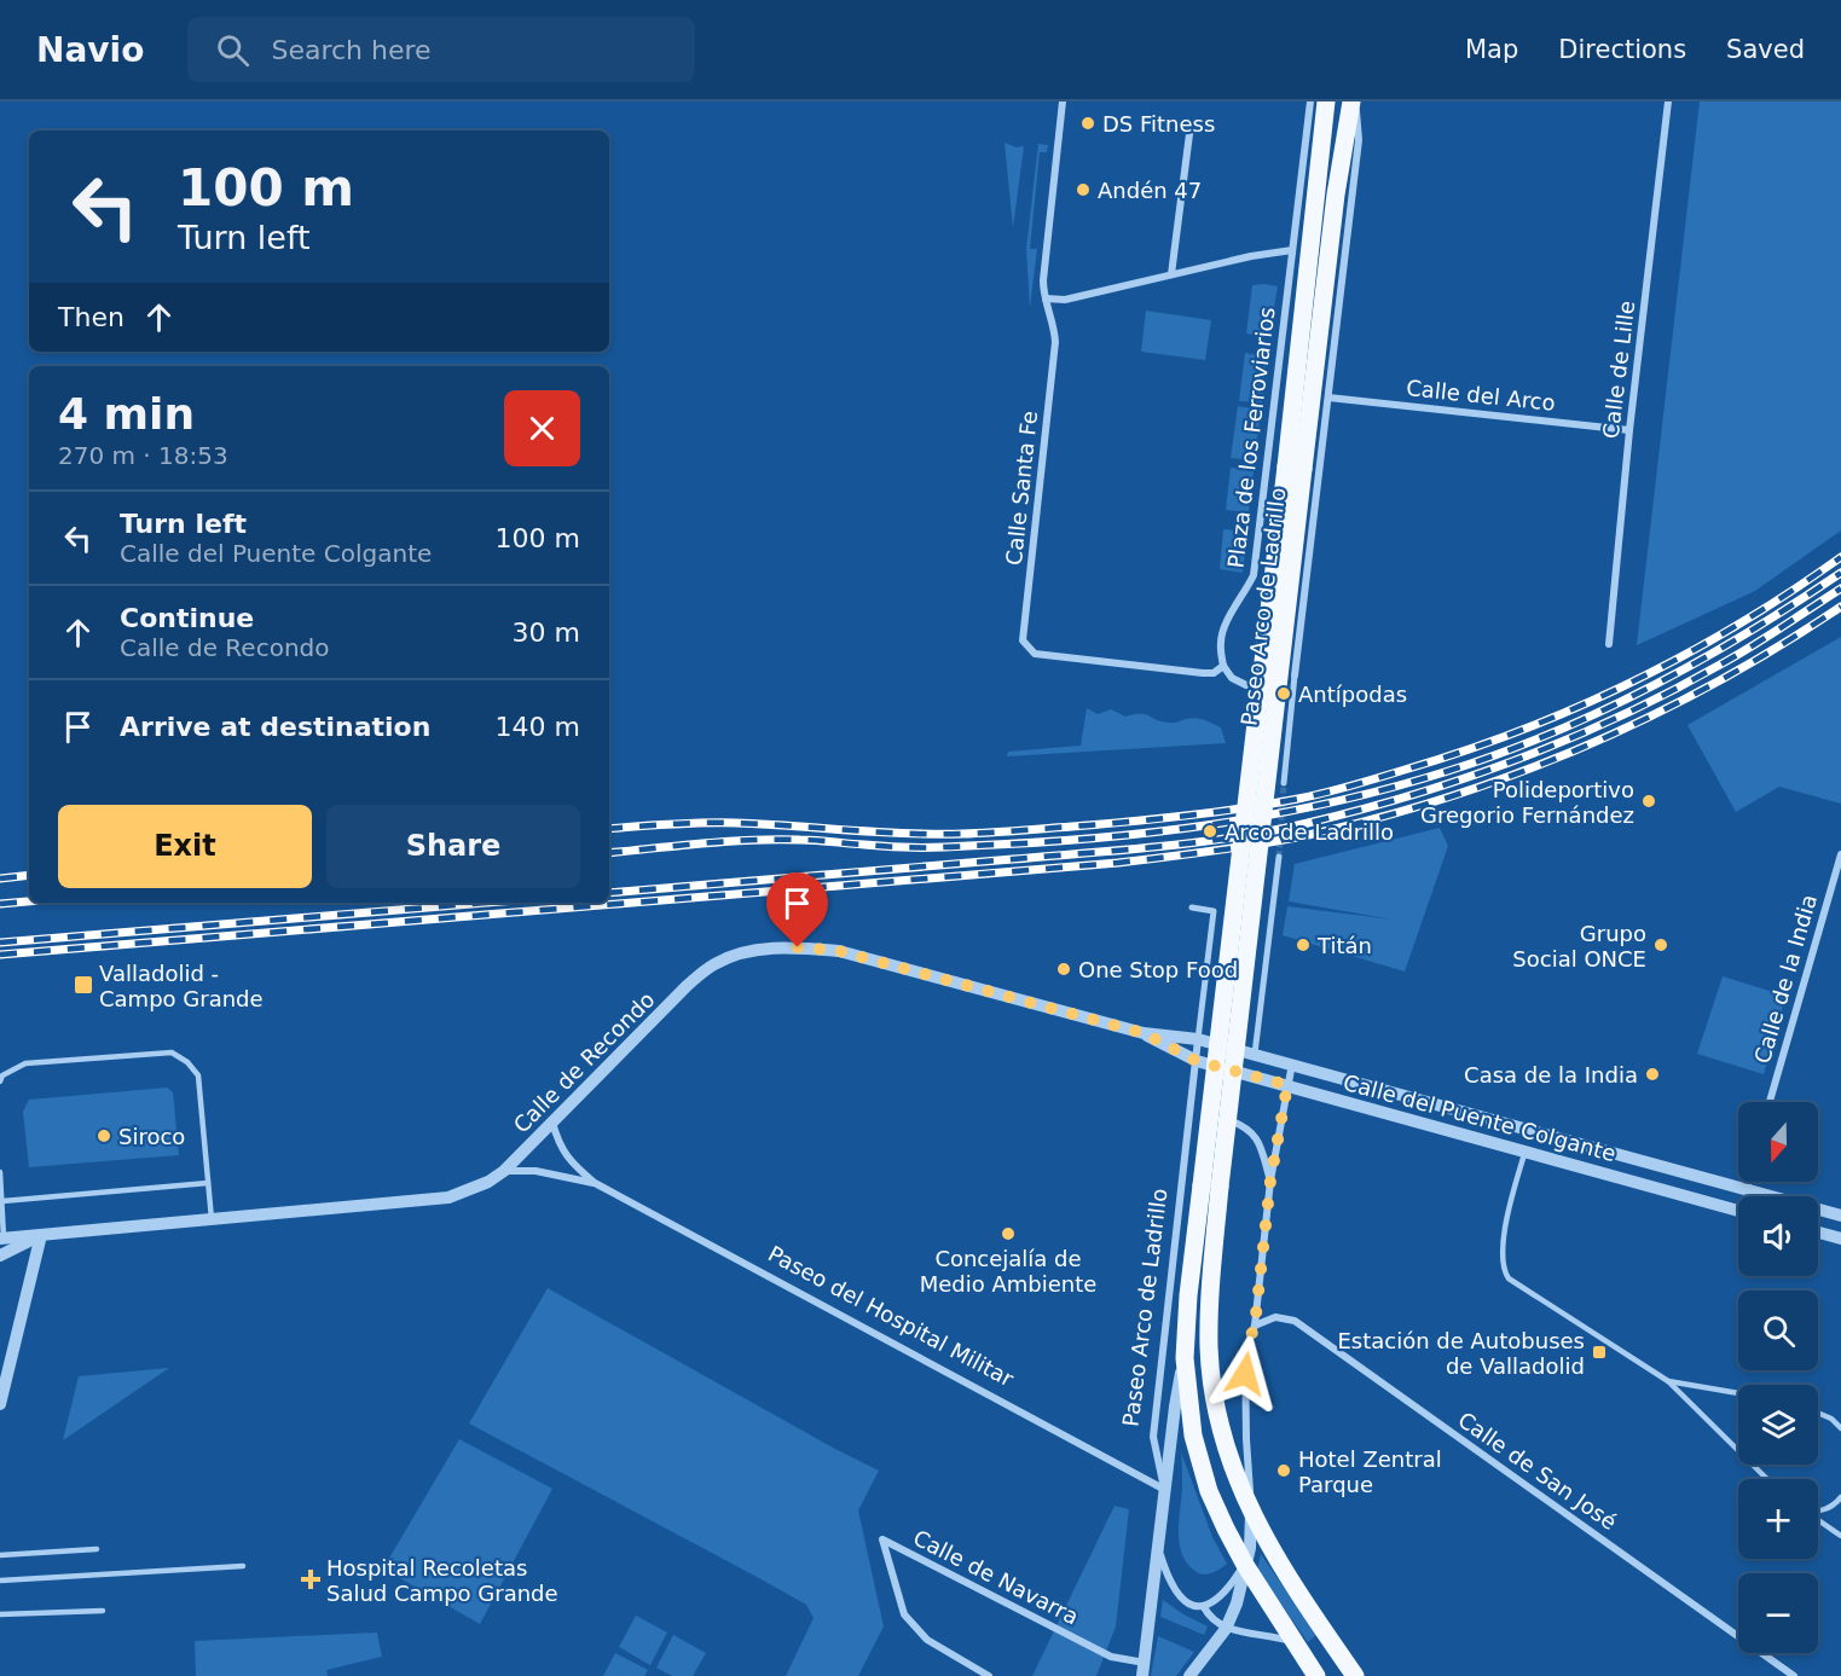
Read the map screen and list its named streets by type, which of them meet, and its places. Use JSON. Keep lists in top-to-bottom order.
{
  "streets": {
    "main road": ["Paseo Arco de Ladrillo"],
    "street": [
      "Calle de Lille",
      "Calle del Arco",
      "Plaza de los Ferroviarios",
      "Calle Santa Fe",
      "Calle de la India",
      "Calle de Recondo",
      "Calle del Puente Colgante",
      "Paseo del Hospital Militar",
      "Calle de San José",
      "Calle de Navarra"
    ]
  },
  "crossings": [
    ["Calle de Lille", "Calle del Arco"],
    ["Calle del Arco", "Paseo Arco de Ladrillo"],
    ["Plaza de los Ferroviarios", "Calle Santa Fe"],
    ["Paseo Arco de Ladrillo", "Calle de Recondo"],
    ["Paseo Arco de Ladrillo", "Calle del Puente Colgante"],
    ["Paseo Arco de Ladrillo", "Paseo del Hospital Militar"],
    ["Paseo Arco de Ladrillo", "Calle de San José"],
    ["Paseo Arco de Ladrillo", "Calle de Navarra"],
    ["Calle de Recondo", "Calle del Puente Colgante"],
    ["Calle de Recondo", "Paseo del Hospital Militar"]
  ],
  "places": {
    "other": [
      "DS Fitness",
      "Andén 47",
      "Antípodas",
      "Polideportivo Gregorio Fernández",
      "Arco de Ladrillo",
      "Titán",
      "Grupo Social ONCE",
      "One Stop Food",
      "Casa de la India",
      "Siroco",
      "Concejalía de Medio Ambiente",
      "Hotel Zentral Parque"
    ],
    "transit": ["Valladolid - Campo Grande", "Estación de Autobuses de Valladolid"],
    "health": ["Hospital Recoletas Salud Campo Grande"]
  },
  "north": "bottom",
  "page": {
    "header": "Navio",
    "search": "Search here",
    "nav": ["Map", "Directions", "Saved"],
    "turn": ["100 m", "Turn left"],
    "then": "Then",
    "heading": ["4 min", "270 m · 18:53"],
    "list": [
      {
        "name": "Turn left",
        "note": "Calle del Puente Colgante",
        "value": "100 m"
      },
      {
        "name": "Continue",
        "note": "Calle de Recondo",
        "value": "30 m"
      },
      {
        "name": "Arrive at destination",
        "value": "140 m"
      }
    ],
    "buttons": ["Exit", "Share"],
    "map_buttons": ["+", "−"]
  }
}
